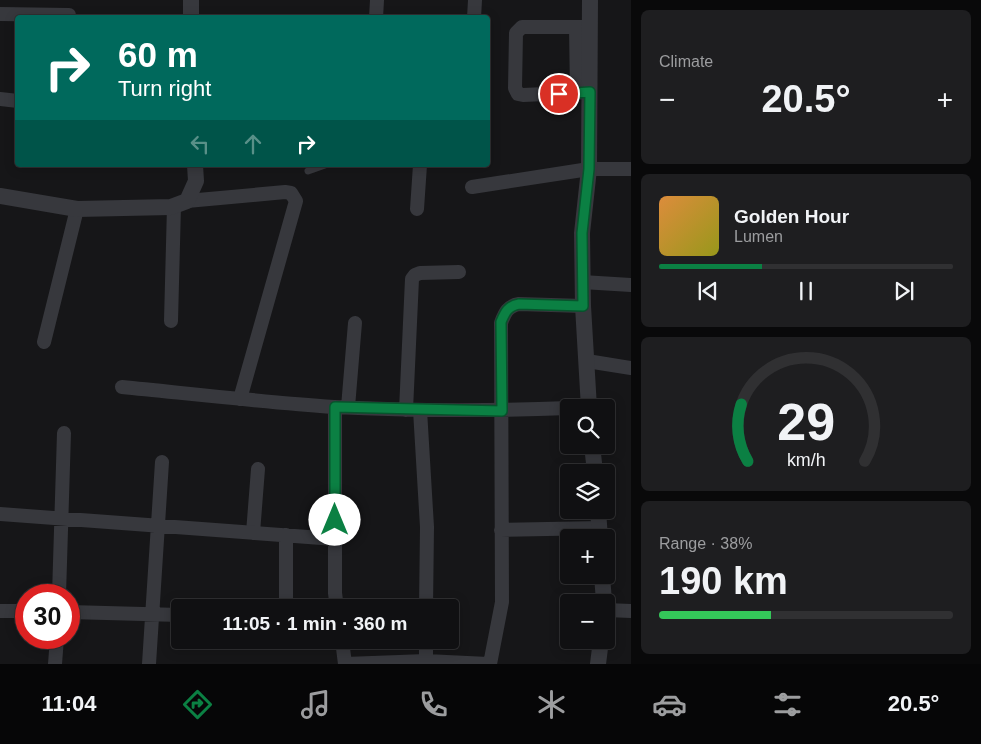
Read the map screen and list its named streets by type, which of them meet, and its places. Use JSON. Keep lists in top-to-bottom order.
{
  "page": {
    "tile": [
      "Climate",
      ["Range · 38%", "190 km"]
    ],
    "turn": ["60 m", "Turn right"],
    "heat": ["−", "20.5°", "+"],
    "song": ["Golden Hour", "Lumen"],
    "map_buttons": ["+", "−"],
    "limit": "30",
    "trip": "11:05 · 1 min · 360 m",
    "tabs": ["11:04", "20.5°"],
    "gauge": ["29", "km/h"]
  }
}
